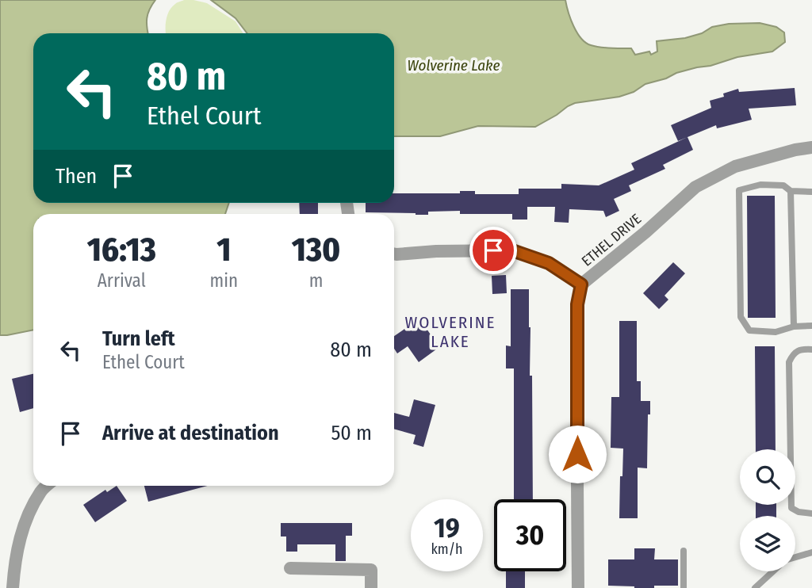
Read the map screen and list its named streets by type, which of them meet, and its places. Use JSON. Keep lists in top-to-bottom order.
{
  "streets": {
    "street": ["ETHEL DRIVE"]
  },
  "districts": ["WOLVERINE LAKE"],
  "water": ["Wolverine Lake"],
  "page": {
    "turn": ["80 m", "Ethel Court"],
    "then": "Then",
    "eta": [
      "16:13",
      "Arrival",
      "1",
      "min",
      "130",
      "m"
    ],
    "list": [
      {
        "name": "Turn left",
        "note": "Ethel Court",
        "value": "80 m"
      },
      {
        "name": "Arrive at destination",
        "value": "50 m"
      }
    ],
    "speed": "19 km/h",
    "limit": "30"
  }
}
